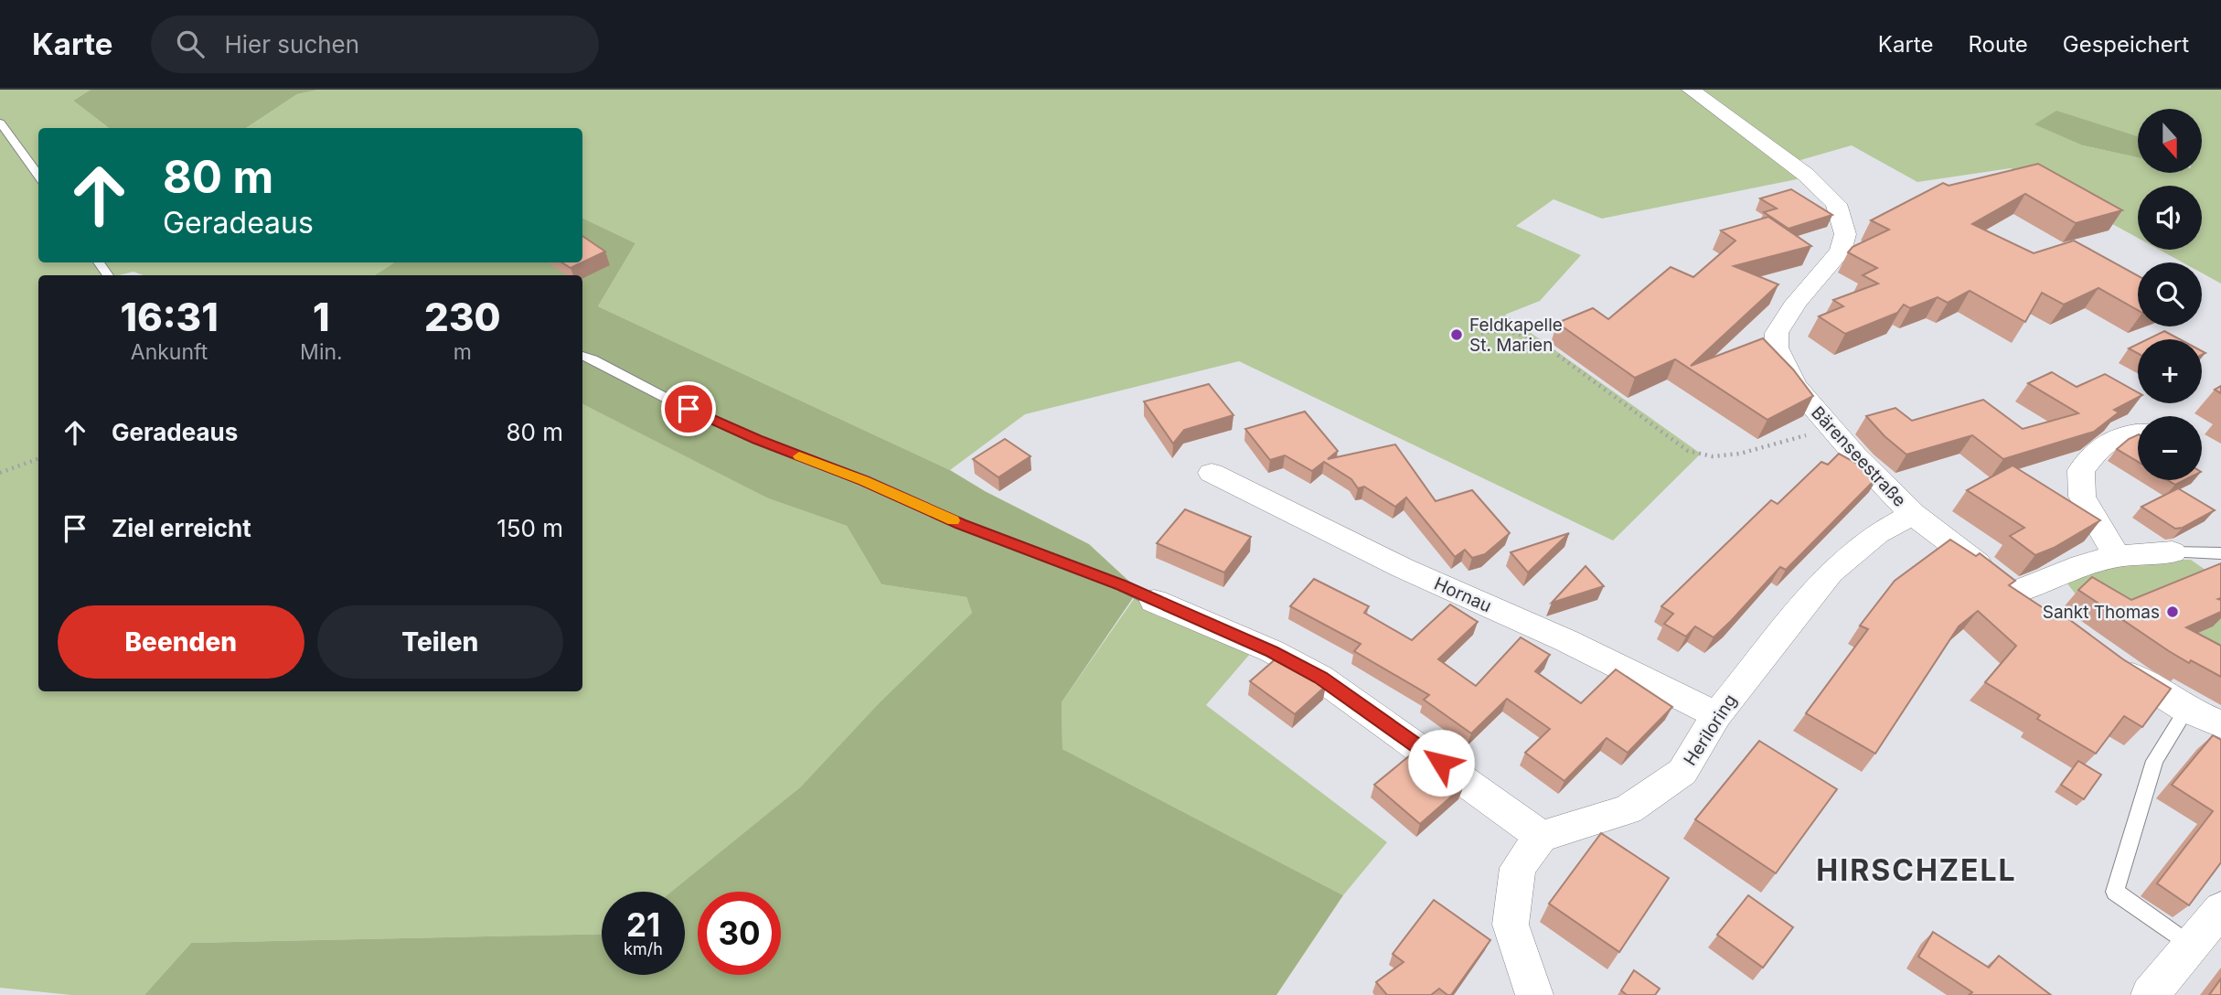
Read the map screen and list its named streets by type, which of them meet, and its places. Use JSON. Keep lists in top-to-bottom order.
{
  "streets": {
    "street": ["Bärenseestraße", "Hornau", "Heriloring"]
  },
  "crossings": [
    ["Bärenseestraße", "Heriloring"],
    ["Hornau", "Heriloring"]
  ],
  "districts": ["HIRSCHZELL"],
  "places": ["Feldkapelle St. Marien", "Sankt Thomas"],
  "north": "bottom",
  "page": {
    "header": "Karte",
    "search": "Hier suchen",
    "nav": ["Karte", "Route", "Gespeichert"],
    "map_buttons": ["+", "−"],
    "turn": ["80 m", "Geradeaus"],
    "eta": [
      "16:31",
      "Ankunft",
      "1",
      "Min.",
      "230",
      "m"
    ],
    "list": [
      {
        "name": "Geradeaus",
        "value": "80 m"
      },
      {
        "name": "Ziel erreicht",
        "value": "150 m"
      }
    ],
    "buttons": ["Beenden", "Teilen"],
    "speed": "21 km/h",
    "limit": "30"
  }
}
